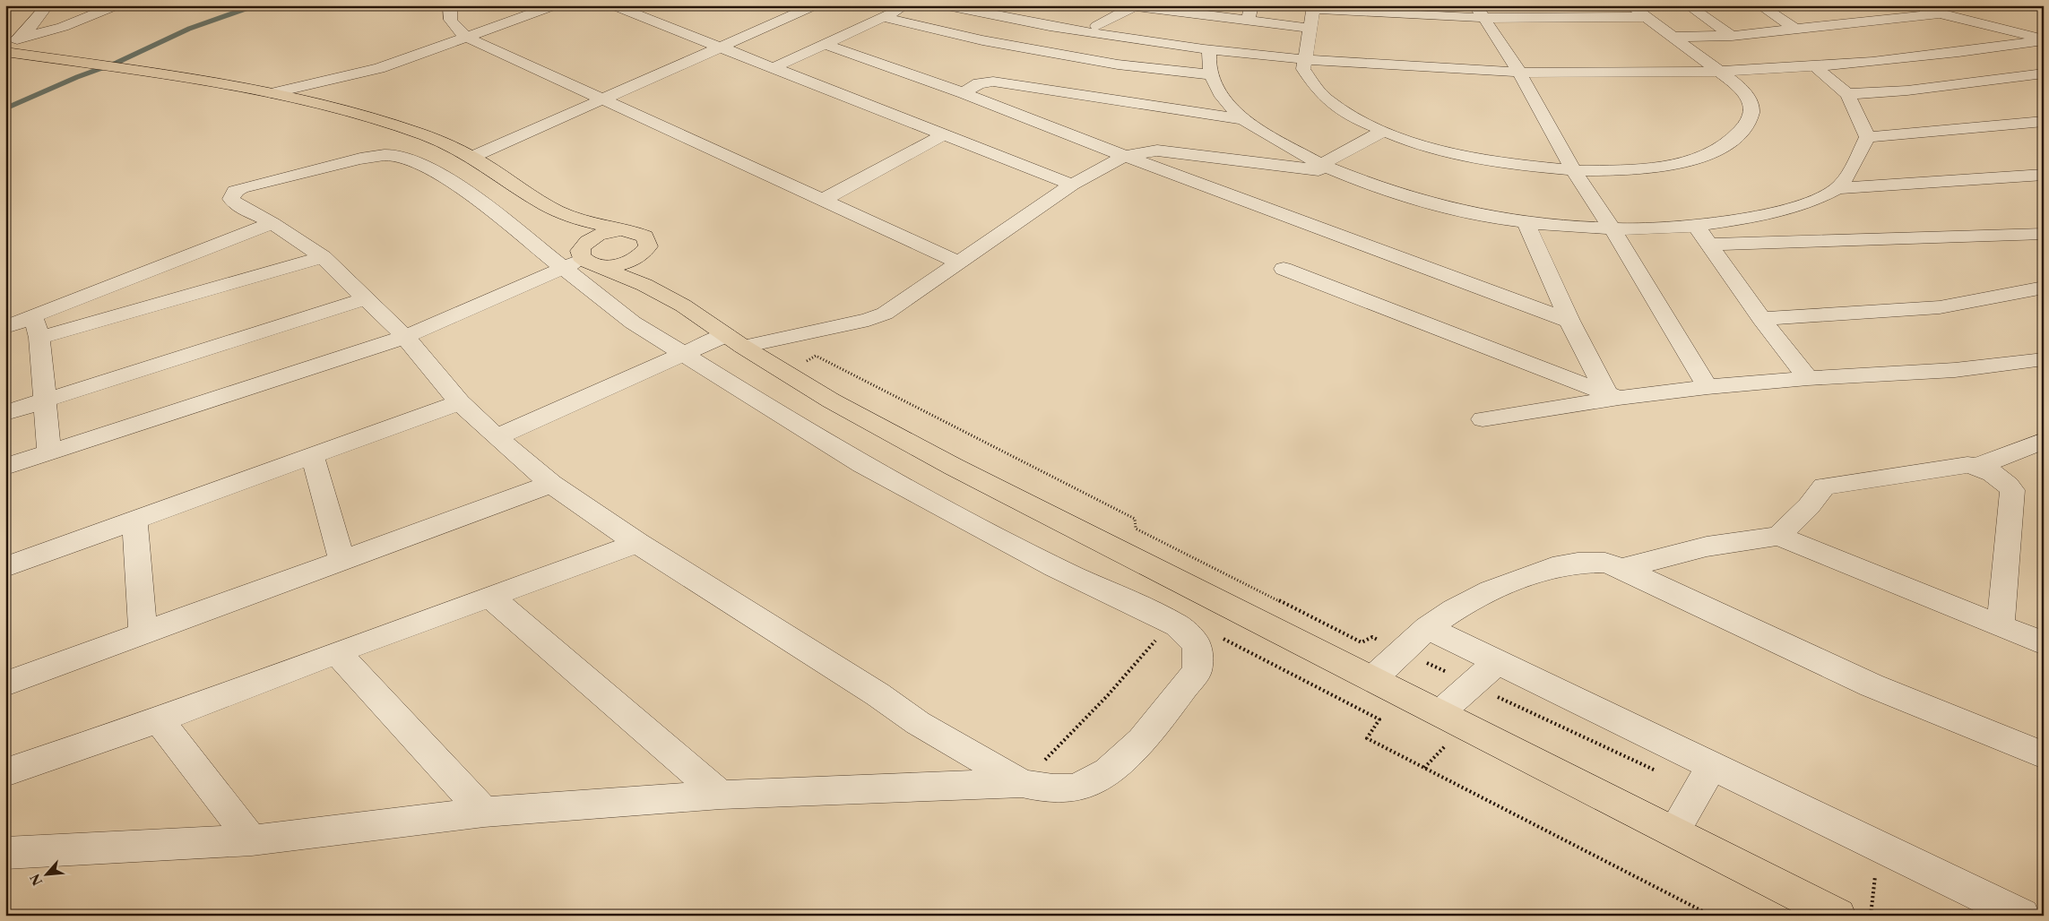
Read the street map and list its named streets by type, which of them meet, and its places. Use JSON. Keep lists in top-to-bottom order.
{
  "north": "bottom left"
}
